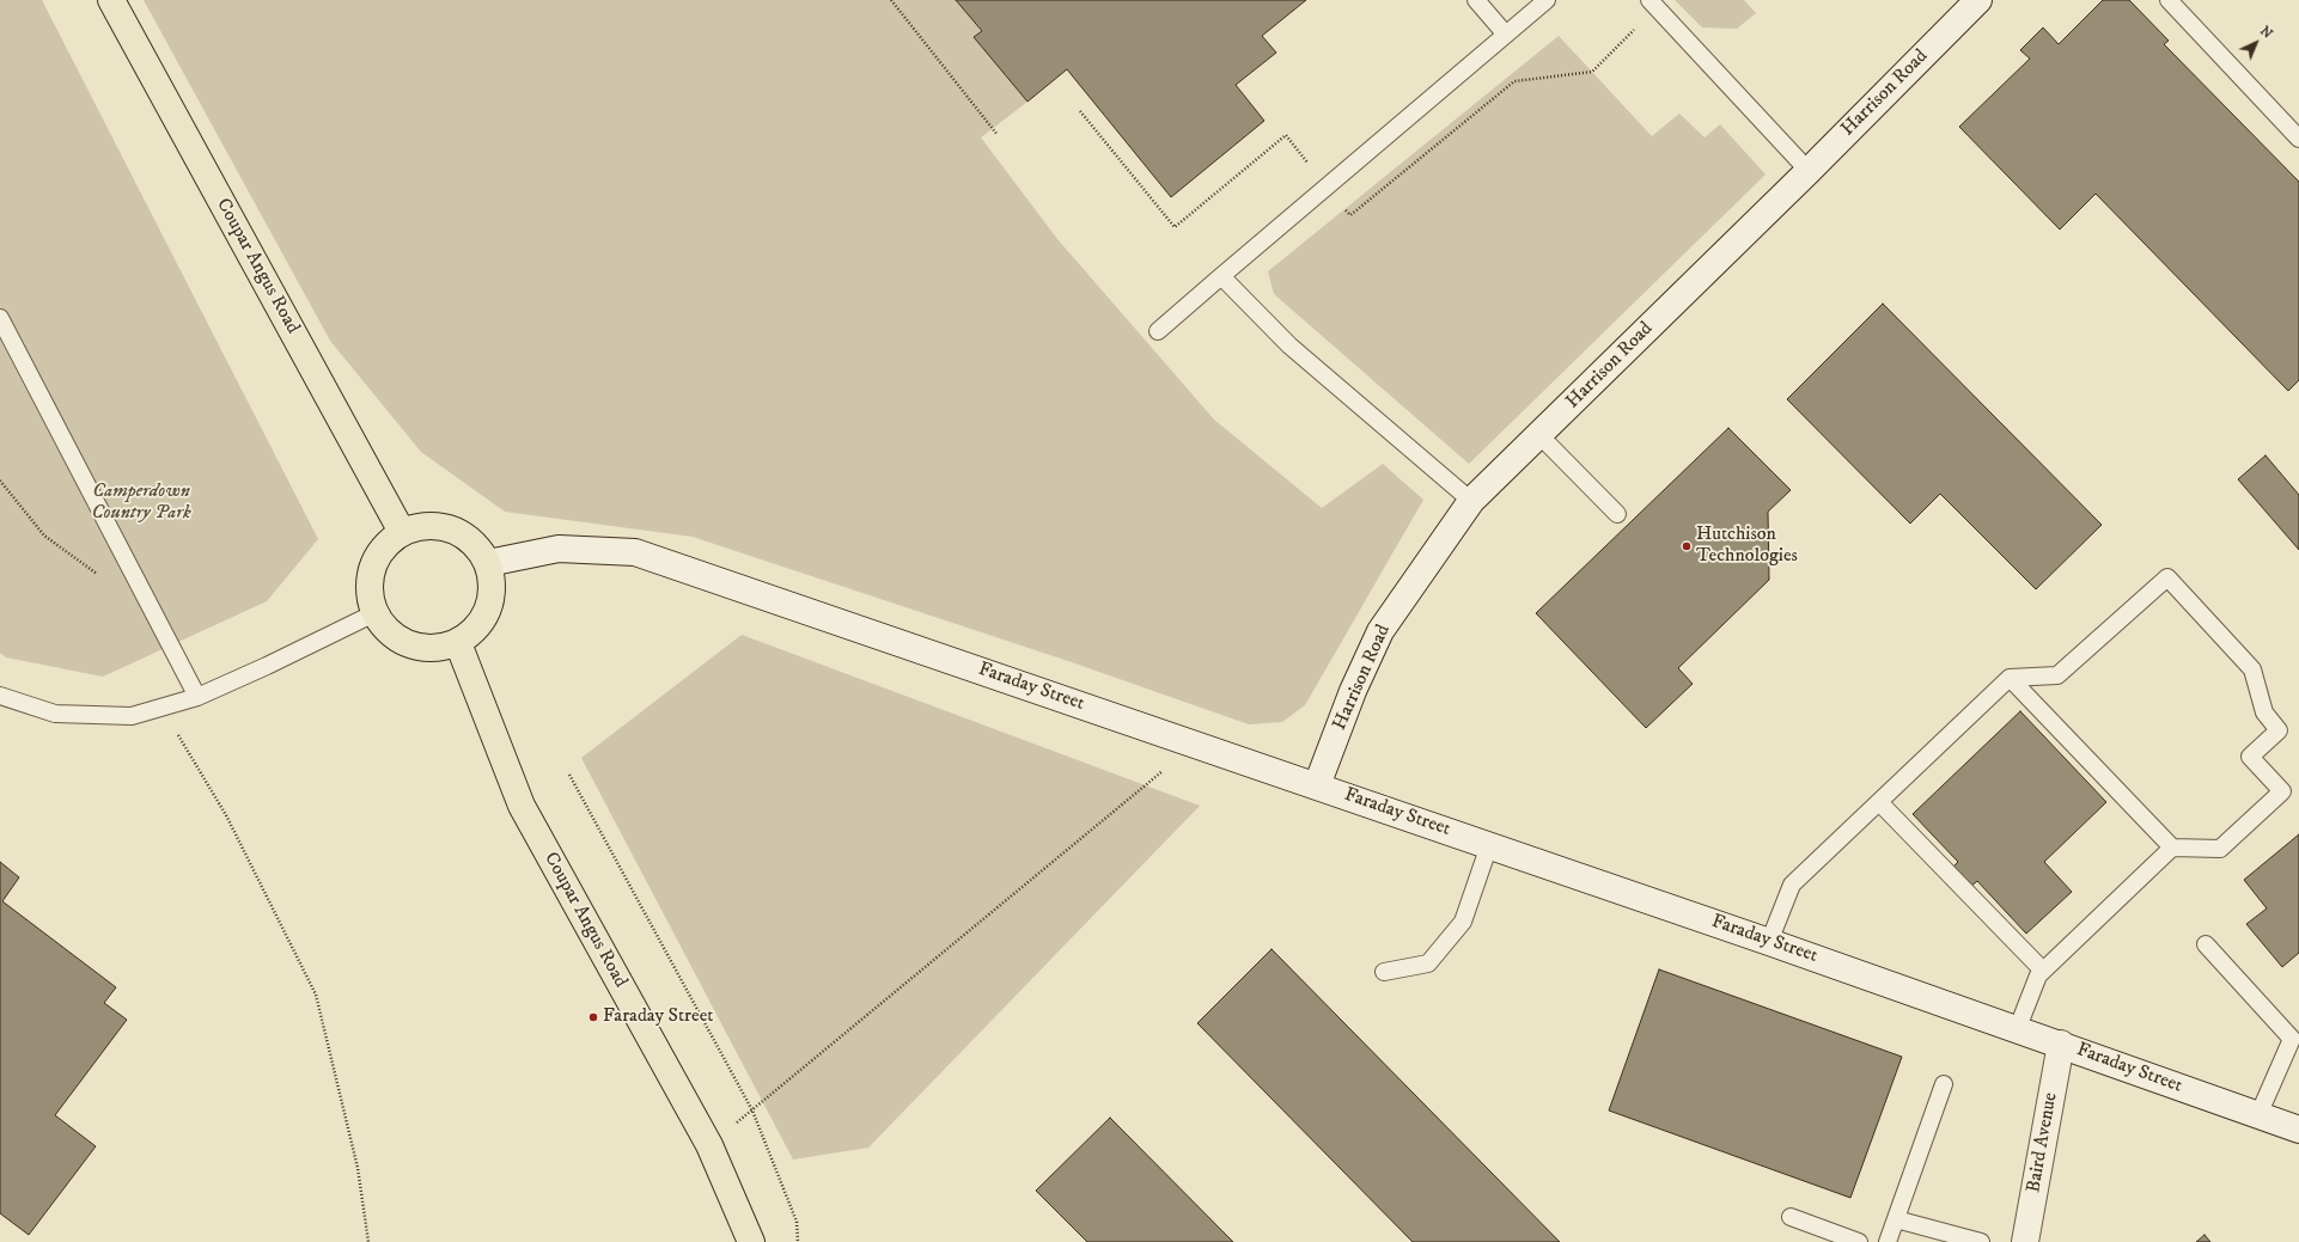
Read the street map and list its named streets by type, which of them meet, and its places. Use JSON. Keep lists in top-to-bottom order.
{
  "streets": {
    "main road": ["Coupar Angus Road"],
    "street": ["Harrison Road", "Faraday Street", "Baird Avenue"]
  },
  "crossings": [
    ["Harrison Road", "Faraday Street"],
    ["Coupar Angus Road", "Faraday Street"],
    ["Faraday Street", "Baird Avenue"]
  ],
  "parks": ["Camperdown Country Park"],
  "places": ["Hutchison Technologies", "Faraday Street"],
  "north": "top right"
}
